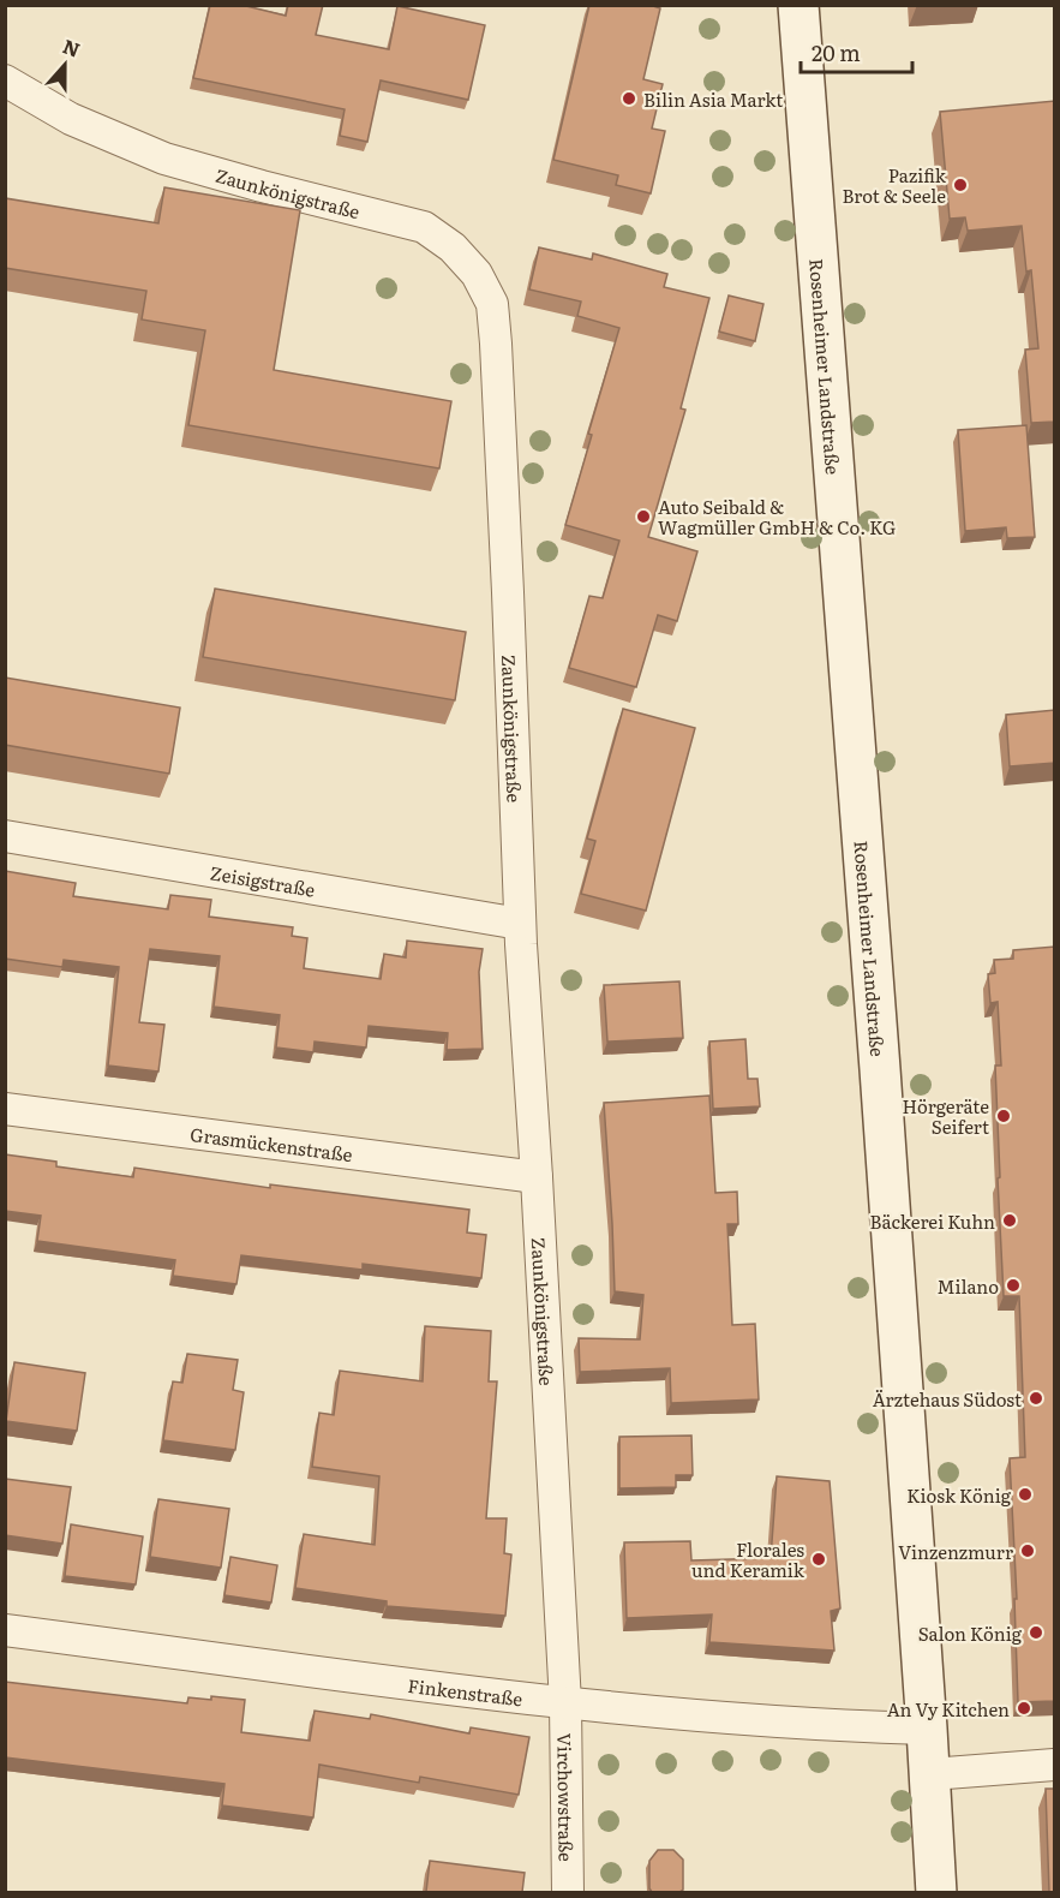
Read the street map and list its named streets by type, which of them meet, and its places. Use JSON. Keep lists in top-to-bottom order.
{
  "streets": {
    "main road": ["Rosenheimer Landstraße"],
    "street": [
      "Zaunkönigstraße",
      "Zeisigstraße",
      "Grasmückenstraße",
      "Finkenstraße",
      "Virchowstraße"
    ]
  },
  "crossings": [
    ["Zaunkönigstraße", "Zeisigstraße"],
    ["Zaunkönigstraße", "Grasmückenstraße"],
    ["Zaunkönigstraße", "Finkenstraße"],
    ["Zaunkönigstraße", "Virchowstraße"],
    ["Rosenheimer Landstraße", "Finkenstraße"],
    ["Finkenstraße", "Virchowstraße"]
  ],
  "places": [
    "Bilin Asia Markt",
    "Pazifik Brot & Seele",
    "Auto Seibald & Wagmüller GmbH & Co. KG",
    "Hörgeräte Seifert",
    "Bäckerei Kuhn",
    "Milano",
    "Ärztehaus Südost",
    "Kiosk König",
    "Vinzenzmurr",
    "Florales und Keramik",
    "Salon König",
    "An Vy Kitchen"
  ],
  "scale_bar": "20 m",
  "north": "top"
}
